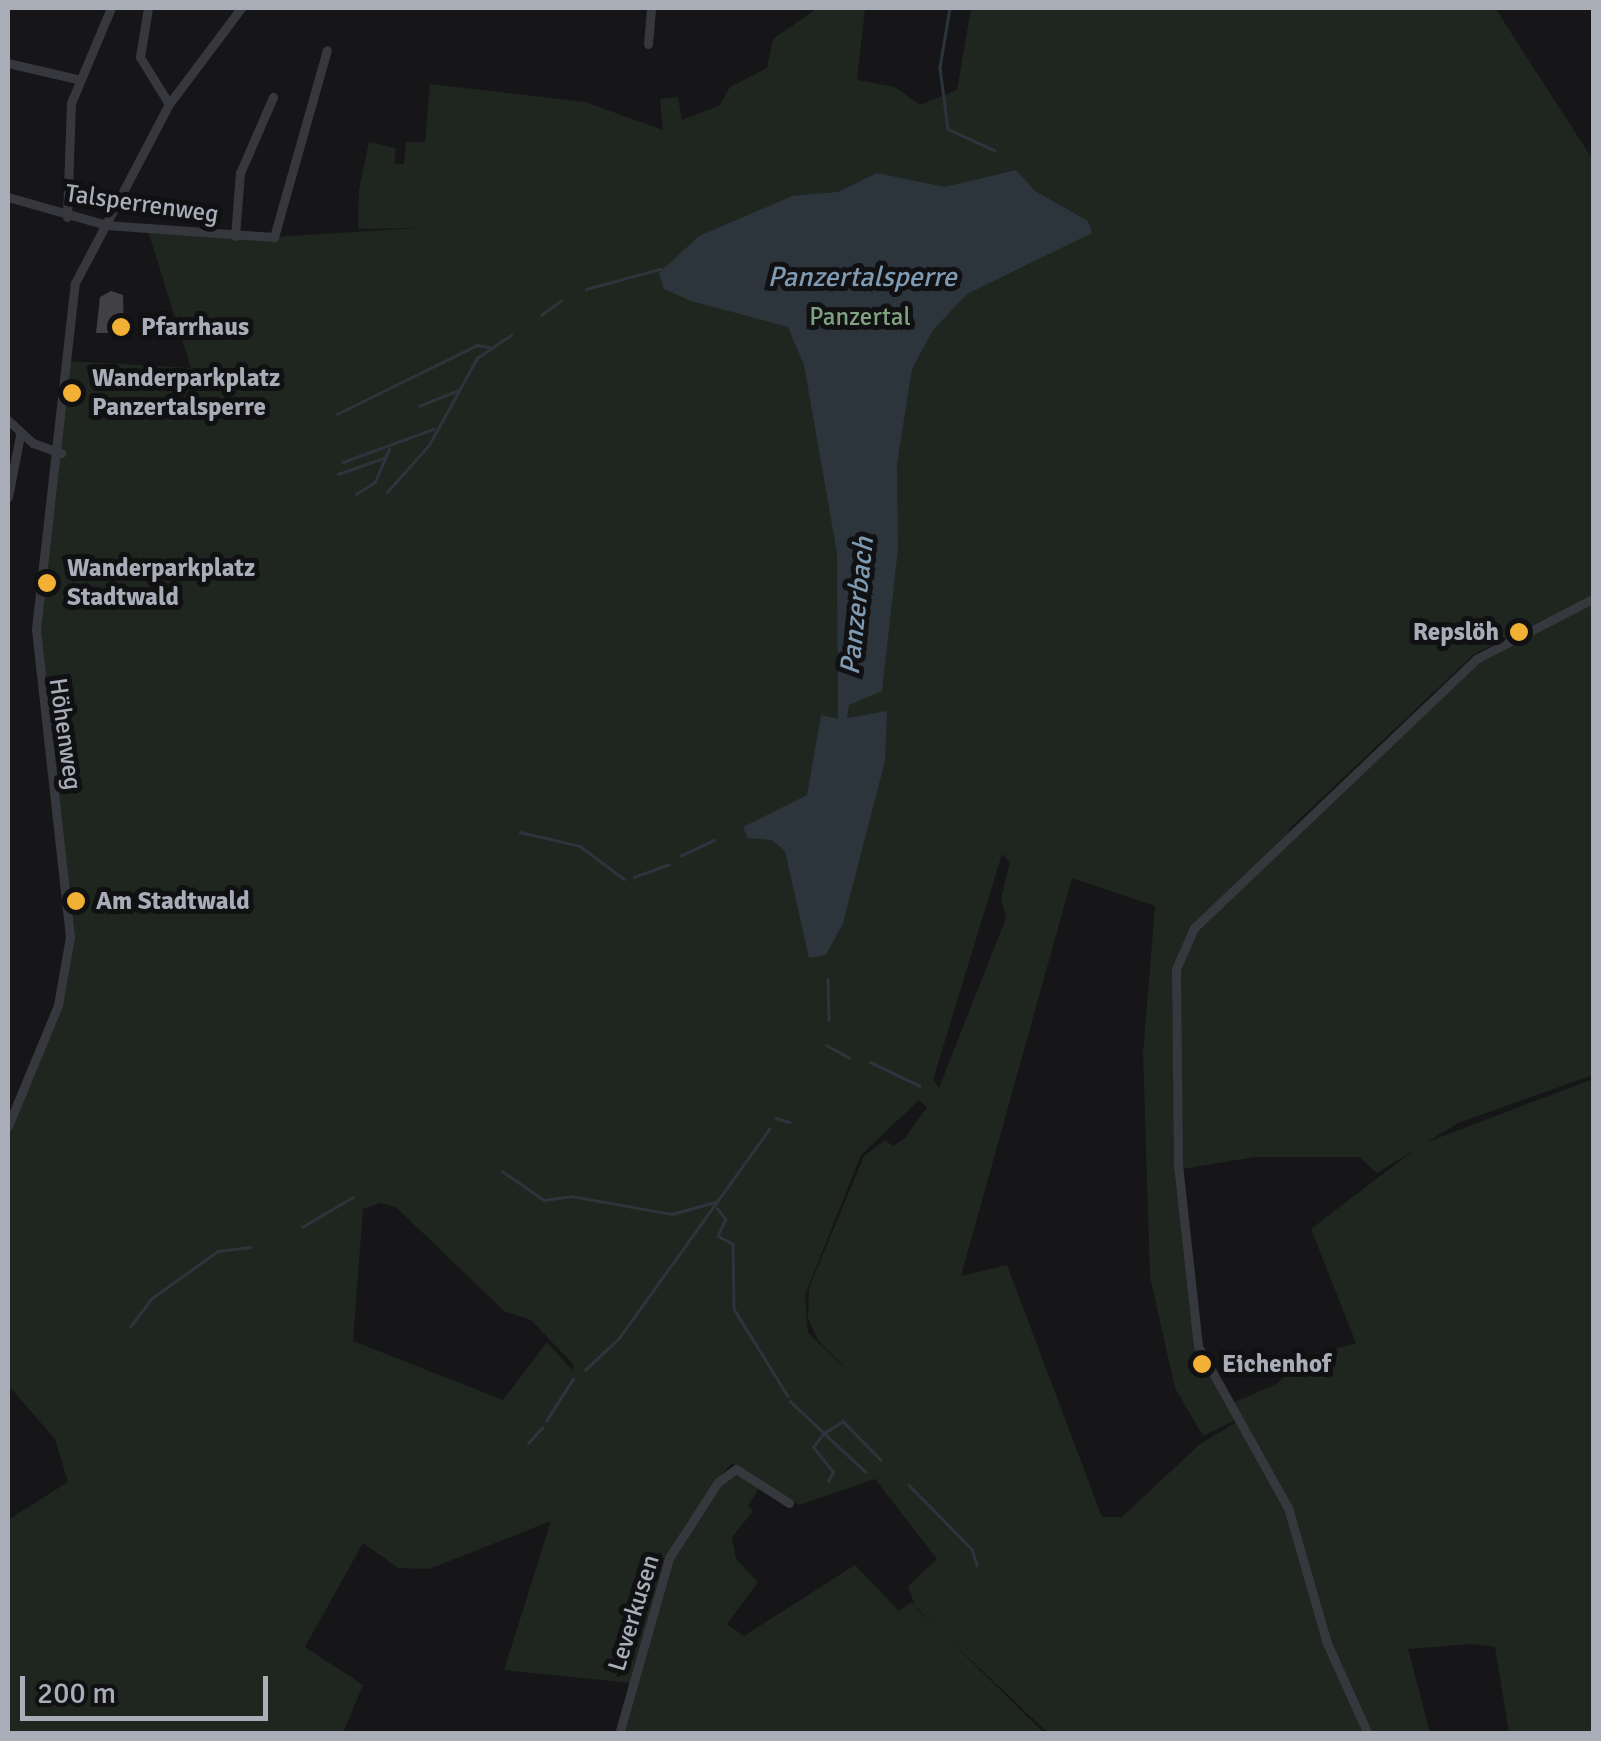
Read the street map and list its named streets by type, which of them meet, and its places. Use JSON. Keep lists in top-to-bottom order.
{
  "streets": {
    "street": ["Talsperrenweg", "Höhenweg", "Leverkusen"]
  },
  "crossings": [
    ["Talsperrenweg", "Höhenweg"]
  ],
  "water": ["Panzertalsperre", "Panzerbach"],
  "parks": ["Panzertal"],
  "places": [
    "Pfarrhaus",
    "Wanderparkplatz Panzertalsperre",
    "Wanderparkplatz Stadtwald",
    "Repslöh",
    "Am Stadtwald",
    "Eichenhof"
  ],
  "scale_bar": "200 m"
}
